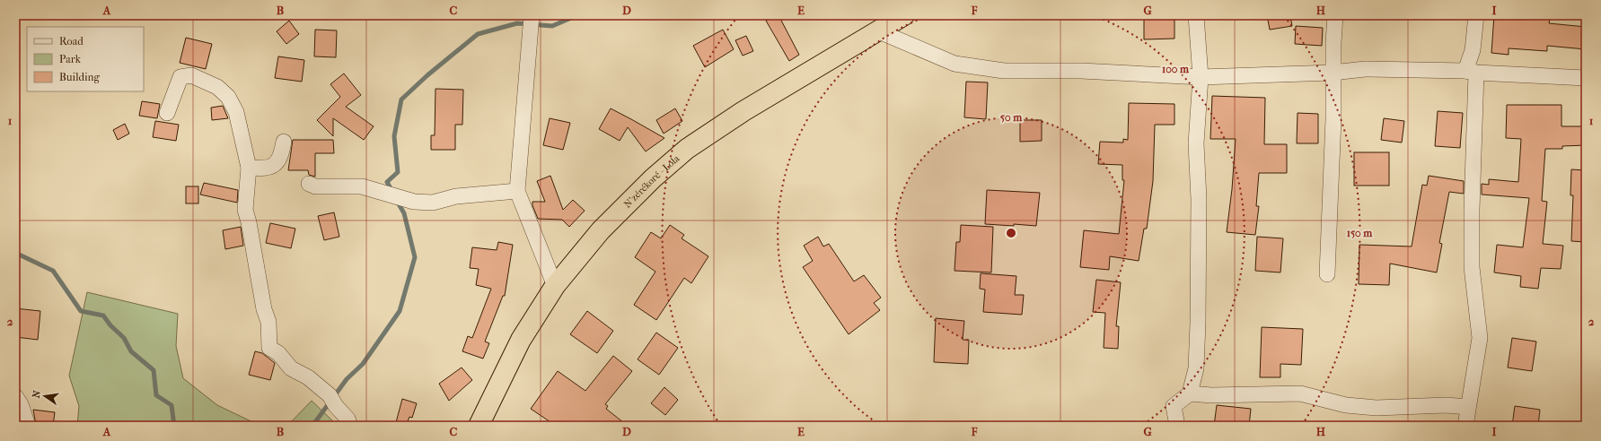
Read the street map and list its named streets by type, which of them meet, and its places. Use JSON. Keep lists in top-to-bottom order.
{
  "streets": {
    "highway": ["N'zérékoré - Lola"]
  },
  "legend": ["Road", "Park", "Building"],
  "north": "left",
  "grid": {
    "columns": [
      "A",
      "B",
      "C",
      "D",
      "E",
      "F",
      "G",
      "H",
      "I"
    ],
    "rows": ["1", "2"]
  },
  "rings": ["100 m", "50 m", "150 m"]
}
